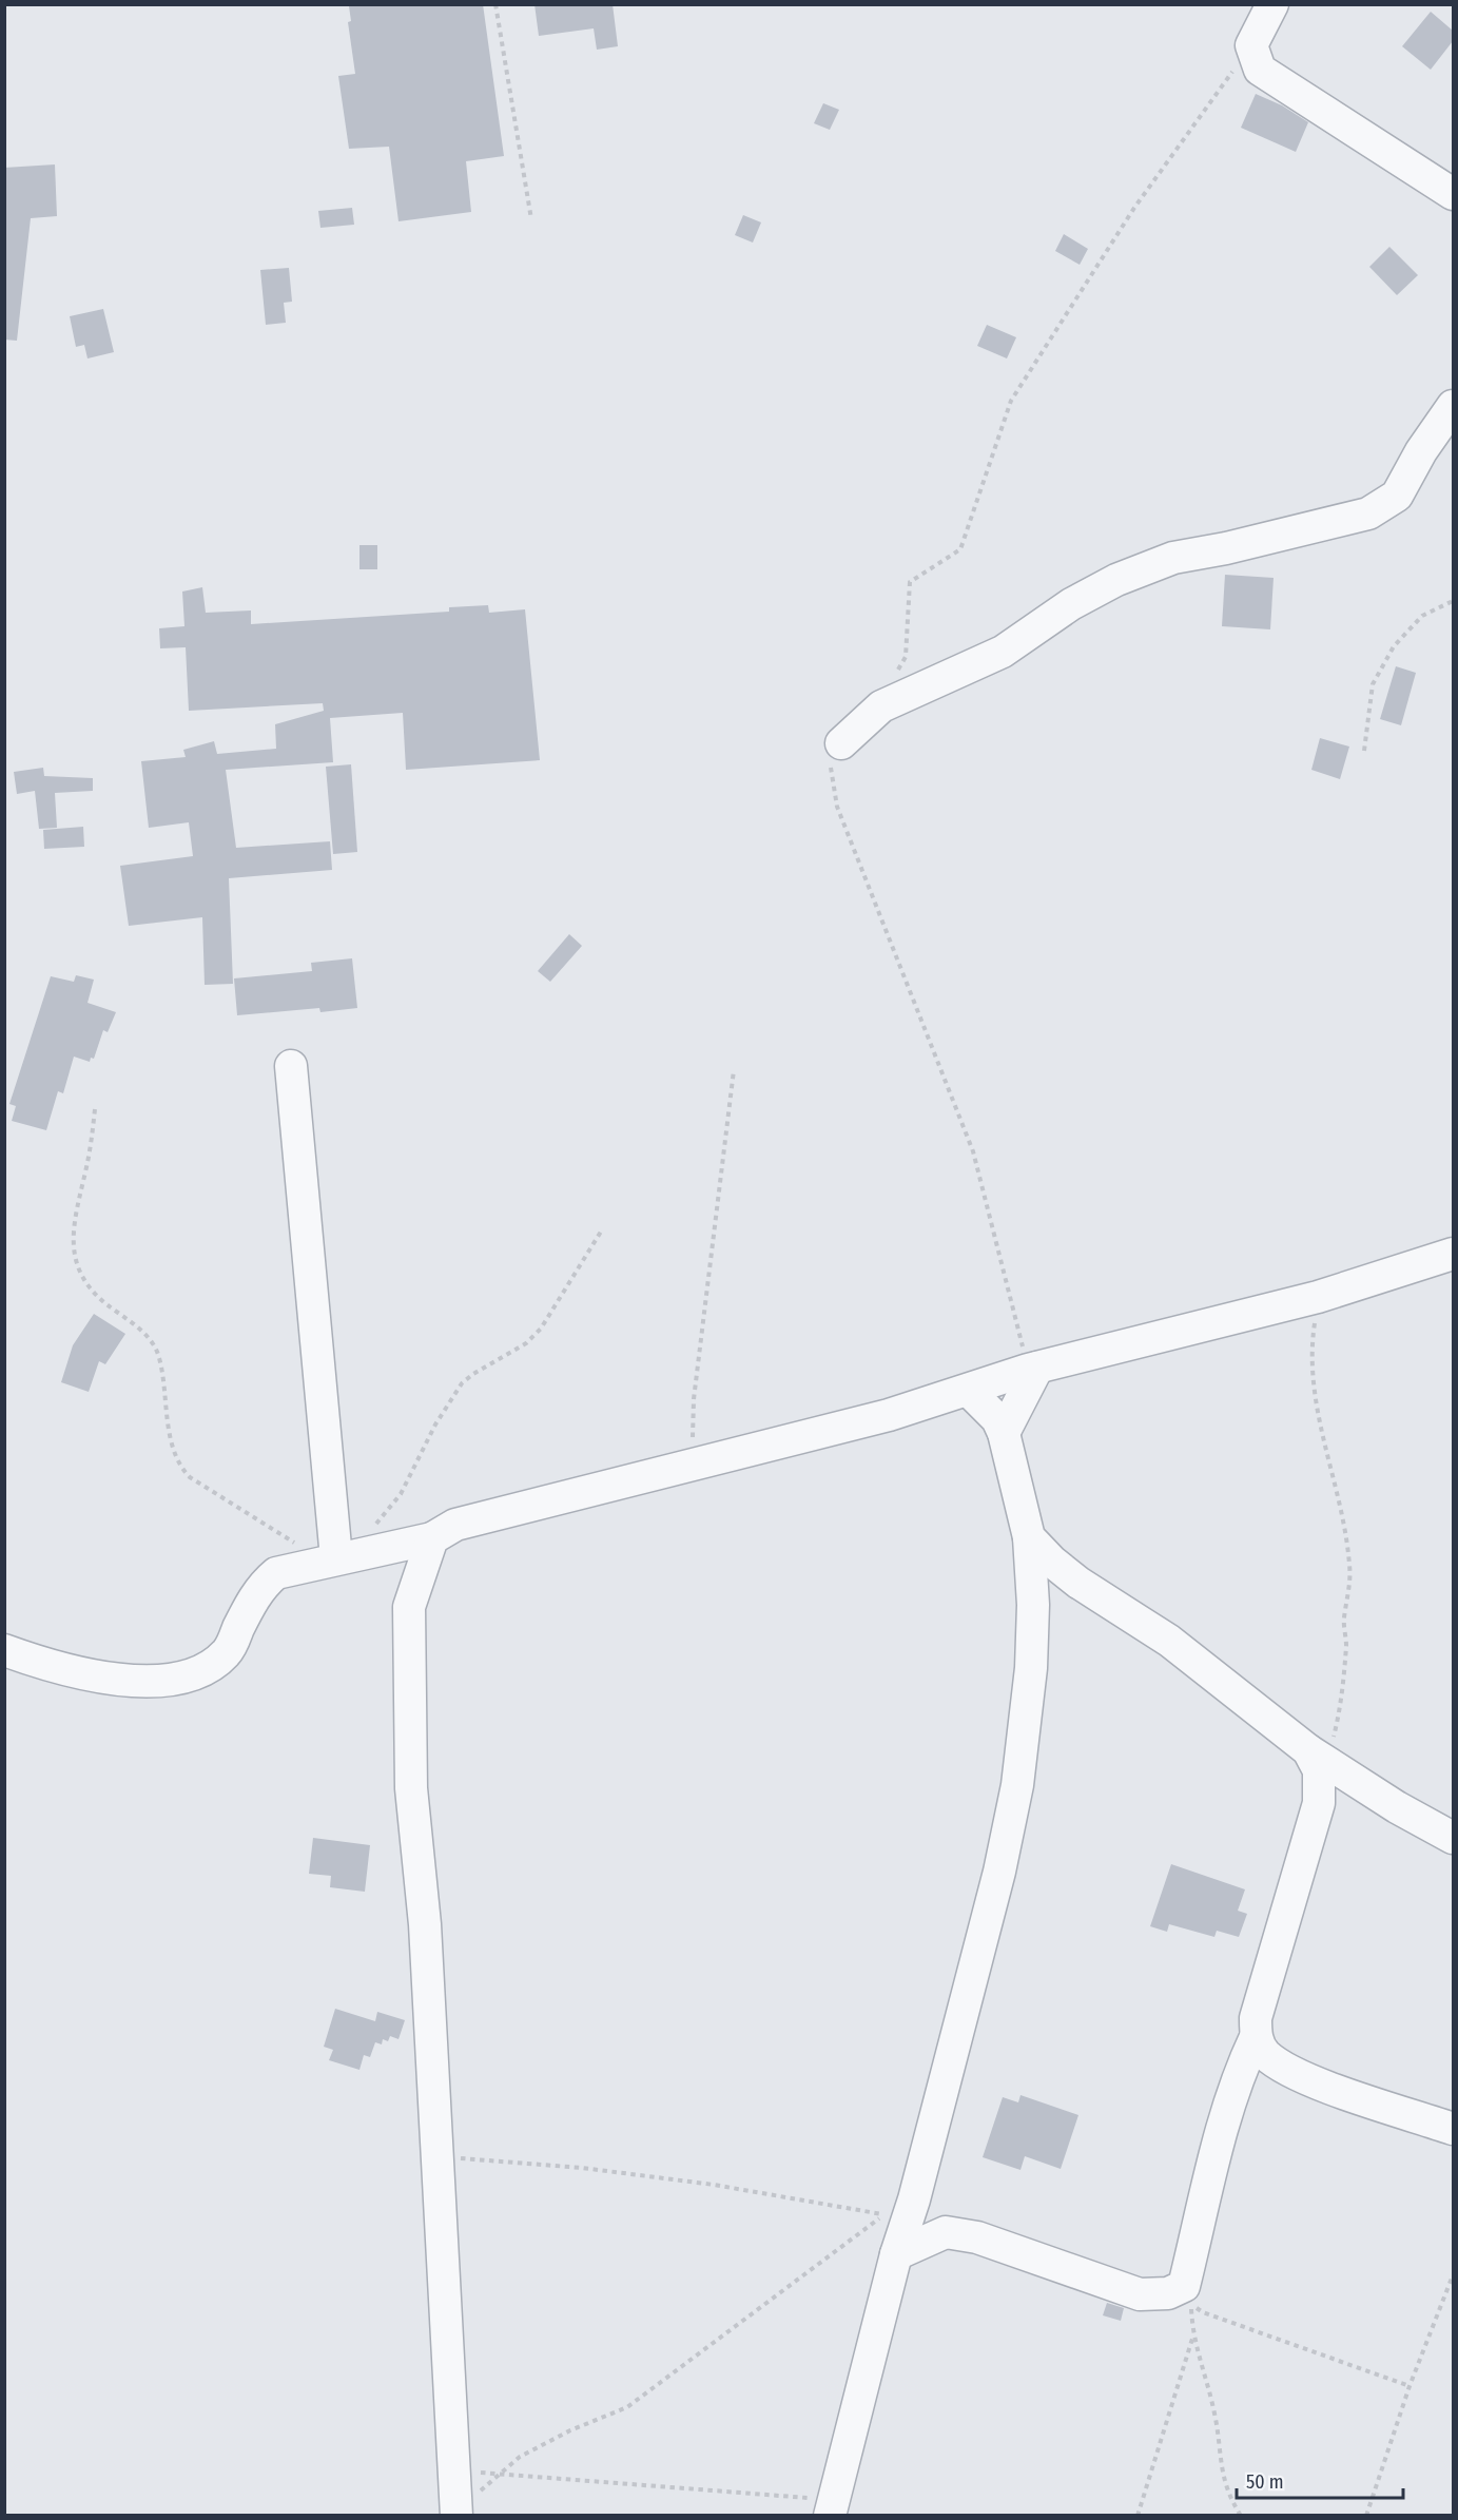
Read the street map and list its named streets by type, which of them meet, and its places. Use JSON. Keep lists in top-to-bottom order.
{
  "scale_bar": "50 m"
}
